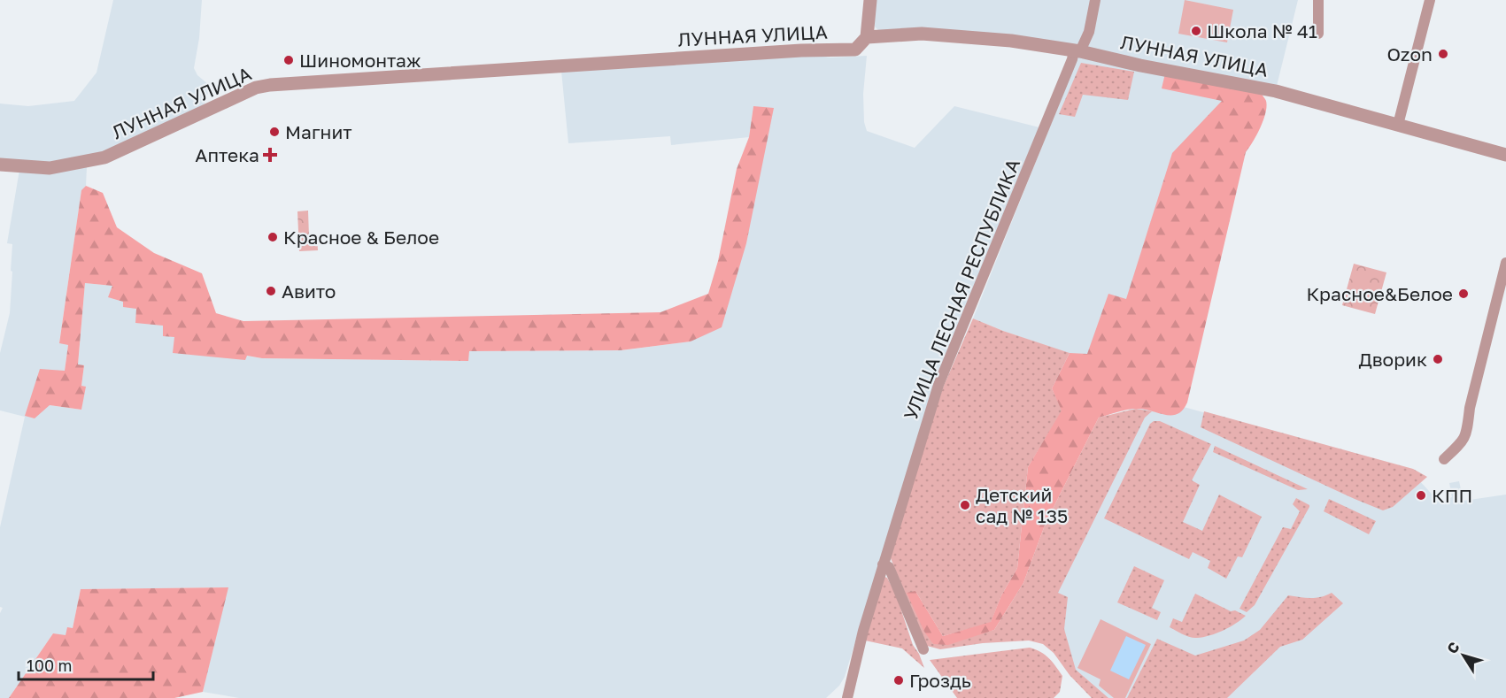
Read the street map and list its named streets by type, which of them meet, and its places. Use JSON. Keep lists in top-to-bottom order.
{
  "streets": {
    "street": ["ЛУННАЯ УЛИЦА", "УЛИЦА ЛЕСНАЯ РЕСПУБЛИКА"]
  },
  "crossings": [
    ["ЛУННАЯ УЛИЦА", "УЛИЦА ЛЕСНАЯ РЕСПУБЛИКА"]
  ],
  "places": {
    "other": [
      "Школа № 41",
      "Ozon",
      "Шиномонтаж",
      "Магнит",
      "Красное & Белое",
      "Авито",
      "Красное&Белое",
      "Дворик",
      "КПП",
      "Детский сад № 135",
      "Гроздь"
    ],
    "health": ["Аптека"]
  },
  "scale_bar": "100 m",
  "north": "top left"
}
